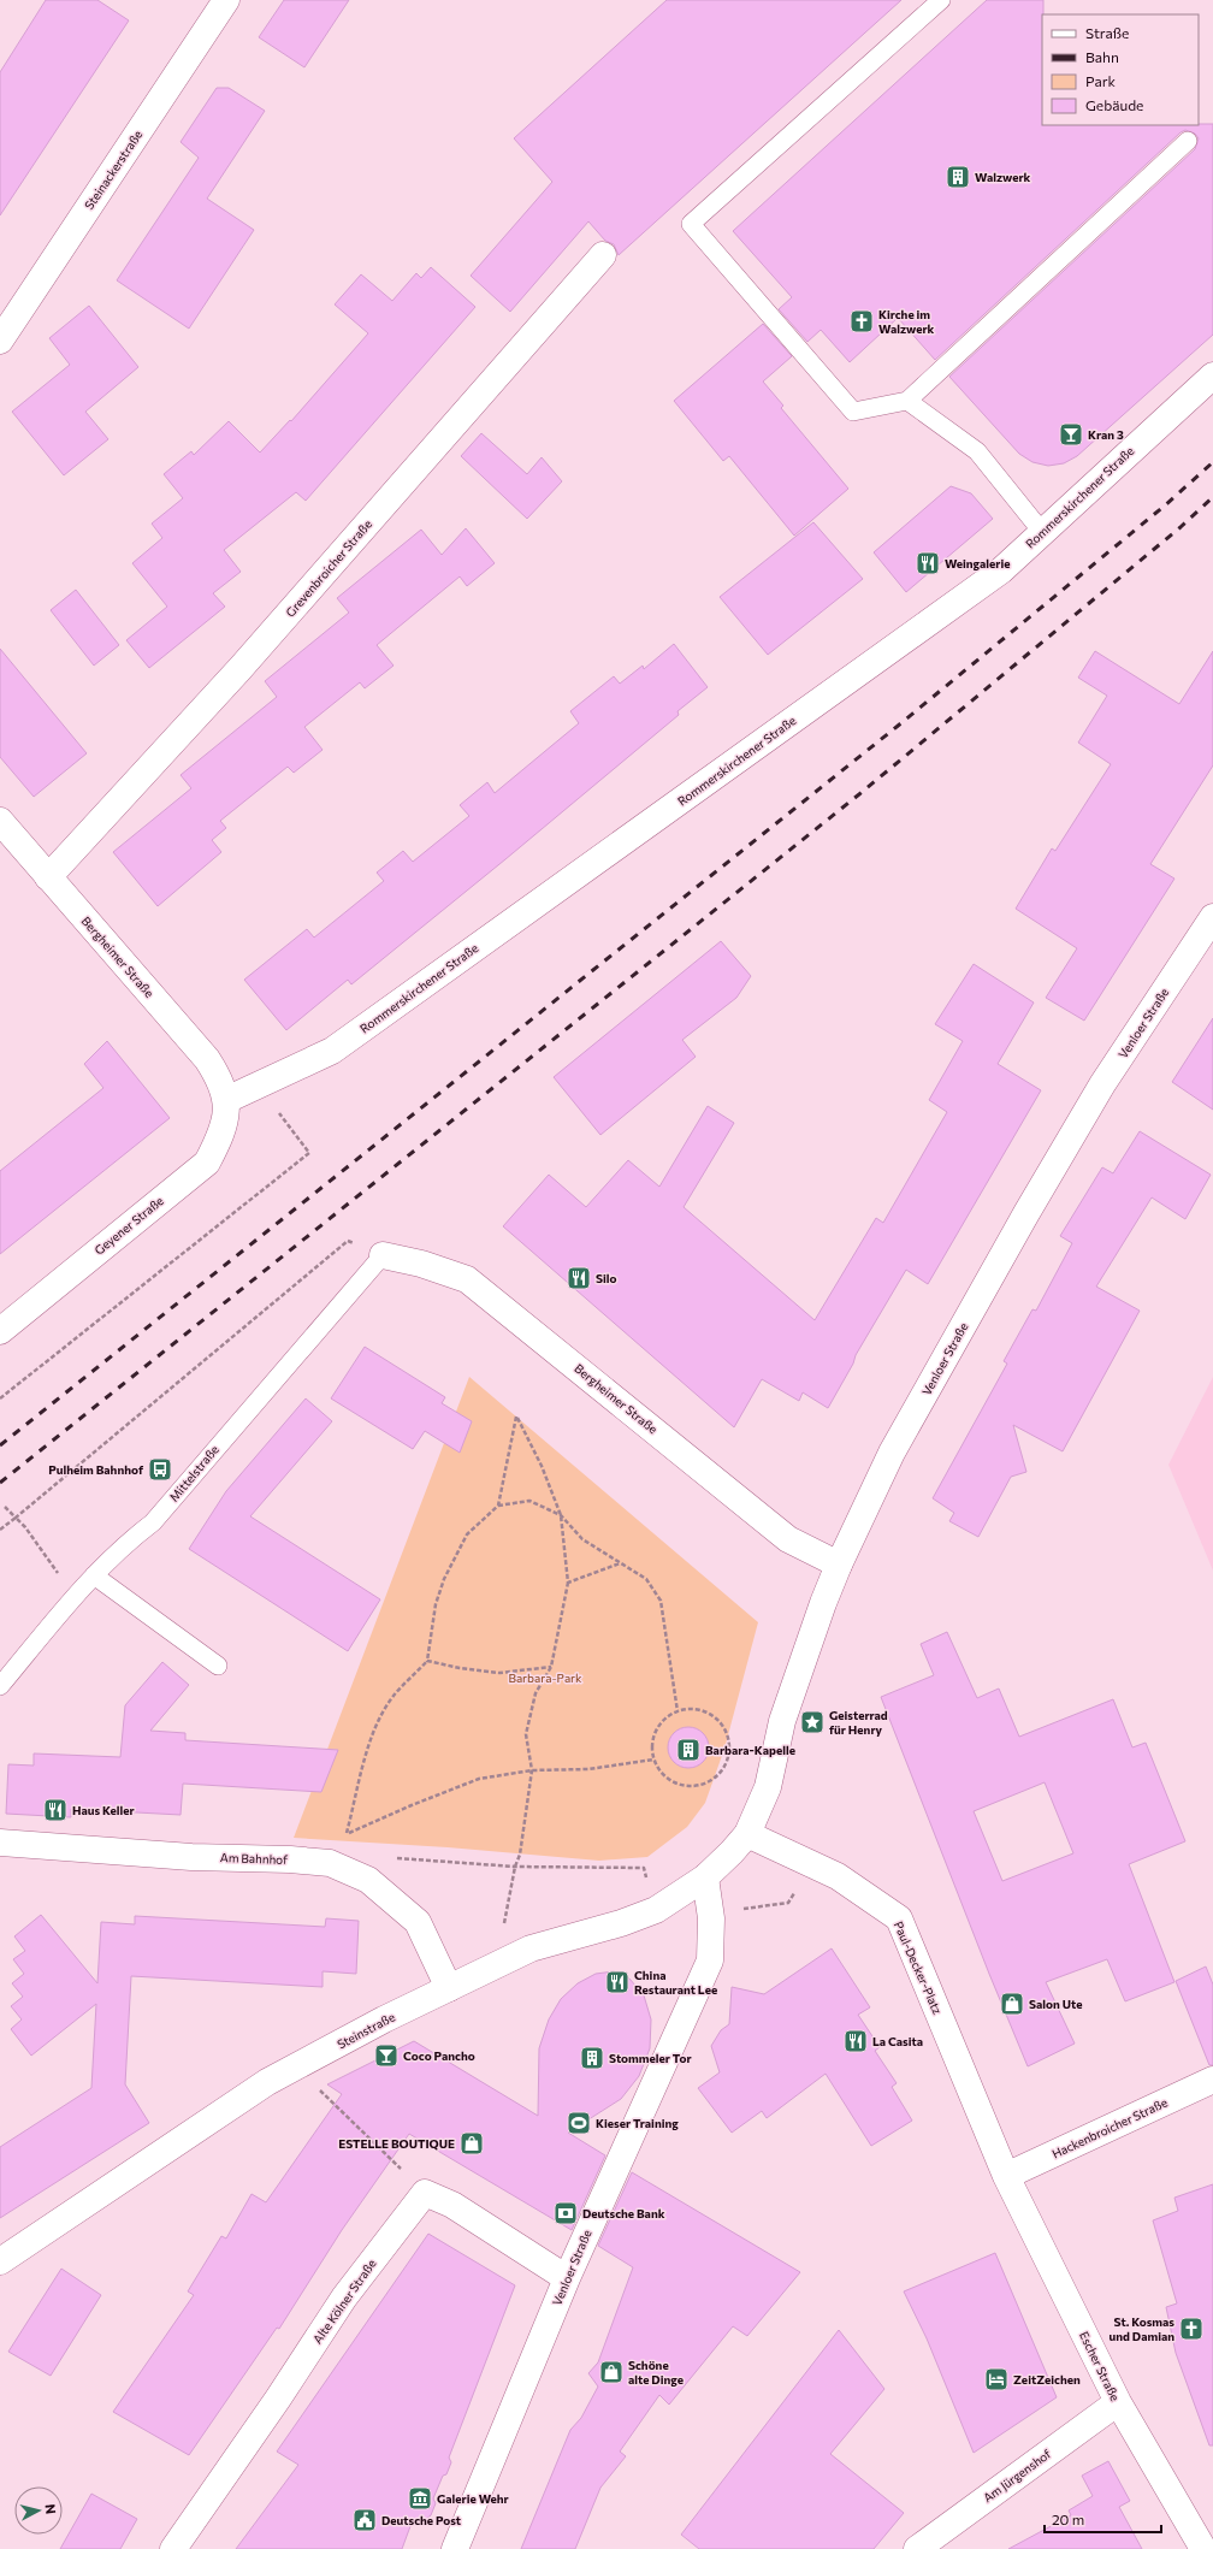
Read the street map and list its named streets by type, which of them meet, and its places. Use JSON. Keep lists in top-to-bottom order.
{
  "streets": {
    "street": [
      "Steinackerstraße",
      "Rommerskirchener Straße",
      "Grevenbroicher Straße",
      "Bergheimer Straße",
      "Venloer Straße",
      "Geyener Straße",
      "Am Bahnhof",
      "Paul-Decker-Platz",
      "Steinstraße",
      "Hackenbroicher Straße",
      "Alte Kölner Straße",
      "Escher Straße",
      "Am Jürgenshof"
    ],
    "lane": ["Mittelstraße"]
  },
  "crossings": [
    ["Rommerskirchener Straße", "Bergheimer Straße"],
    ["Rommerskirchener Straße", "Geyener Straße"],
    ["Grevenbroicher Straße", "Bergheimer Straße"],
    ["Bergheimer Straße", "Venloer Straße"],
    ["Bergheimer Straße", "Geyener Straße"],
    ["Bergheimer Straße", "Mittelstraße"],
    ["Venloer Straße", "Paul-Decker-Platz"],
    ["Venloer Straße", "Steinstraße"],
    ["Am Bahnhof", "Steinstraße"],
    ["Paul-Decker-Platz", "Steinstraße"],
    ["Paul-Decker-Platz", "Hackenbroicher Straße"],
    ["Paul-Decker-Platz", "Escher Straße"],
    ["Hackenbroicher Straße", "Escher Straße"],
    ["Escher Straße", "Am Jürgenshof"]
  ],
  "parks": ["Barbara-Park"],
  "places": {
    "building": ["Walzwerk", "Barbara-Kapelle", "Stommeler Tor"],
    "church": ["Kirche im Walzwerk", "St. Kosmas und Damian"],
    "bar": ["Kran 3", "Coco Pancho"],
    "restaurant": [
      "Weingalerie",
      "Silo",
      "Haus Keller",
      "China Restaurant Lee",
      "La Casita"
    ],
    "bus stop": ["Pulheim Bahnhof"],
    "place": ["Geisterrad für Henry"],
    "shop": ["Salon Ute", "ESTELLE BOUTIQUE", "Schöne alte Dinge"],
    "sports": ["Kieser Training"],
    "bank": ["Deutsche Bank"],
    "hotel": ["ZeitZeichen"],
    "museum": ["Galerie Wehr"],
    "public building": ["Deutsche Post"]
  },
  "legend": [
    "Straße",
    "Bahn",
    "Park",
    "Gebäude"
  ],
  "scale_bar": "20 m",
  "north": "right"
}
